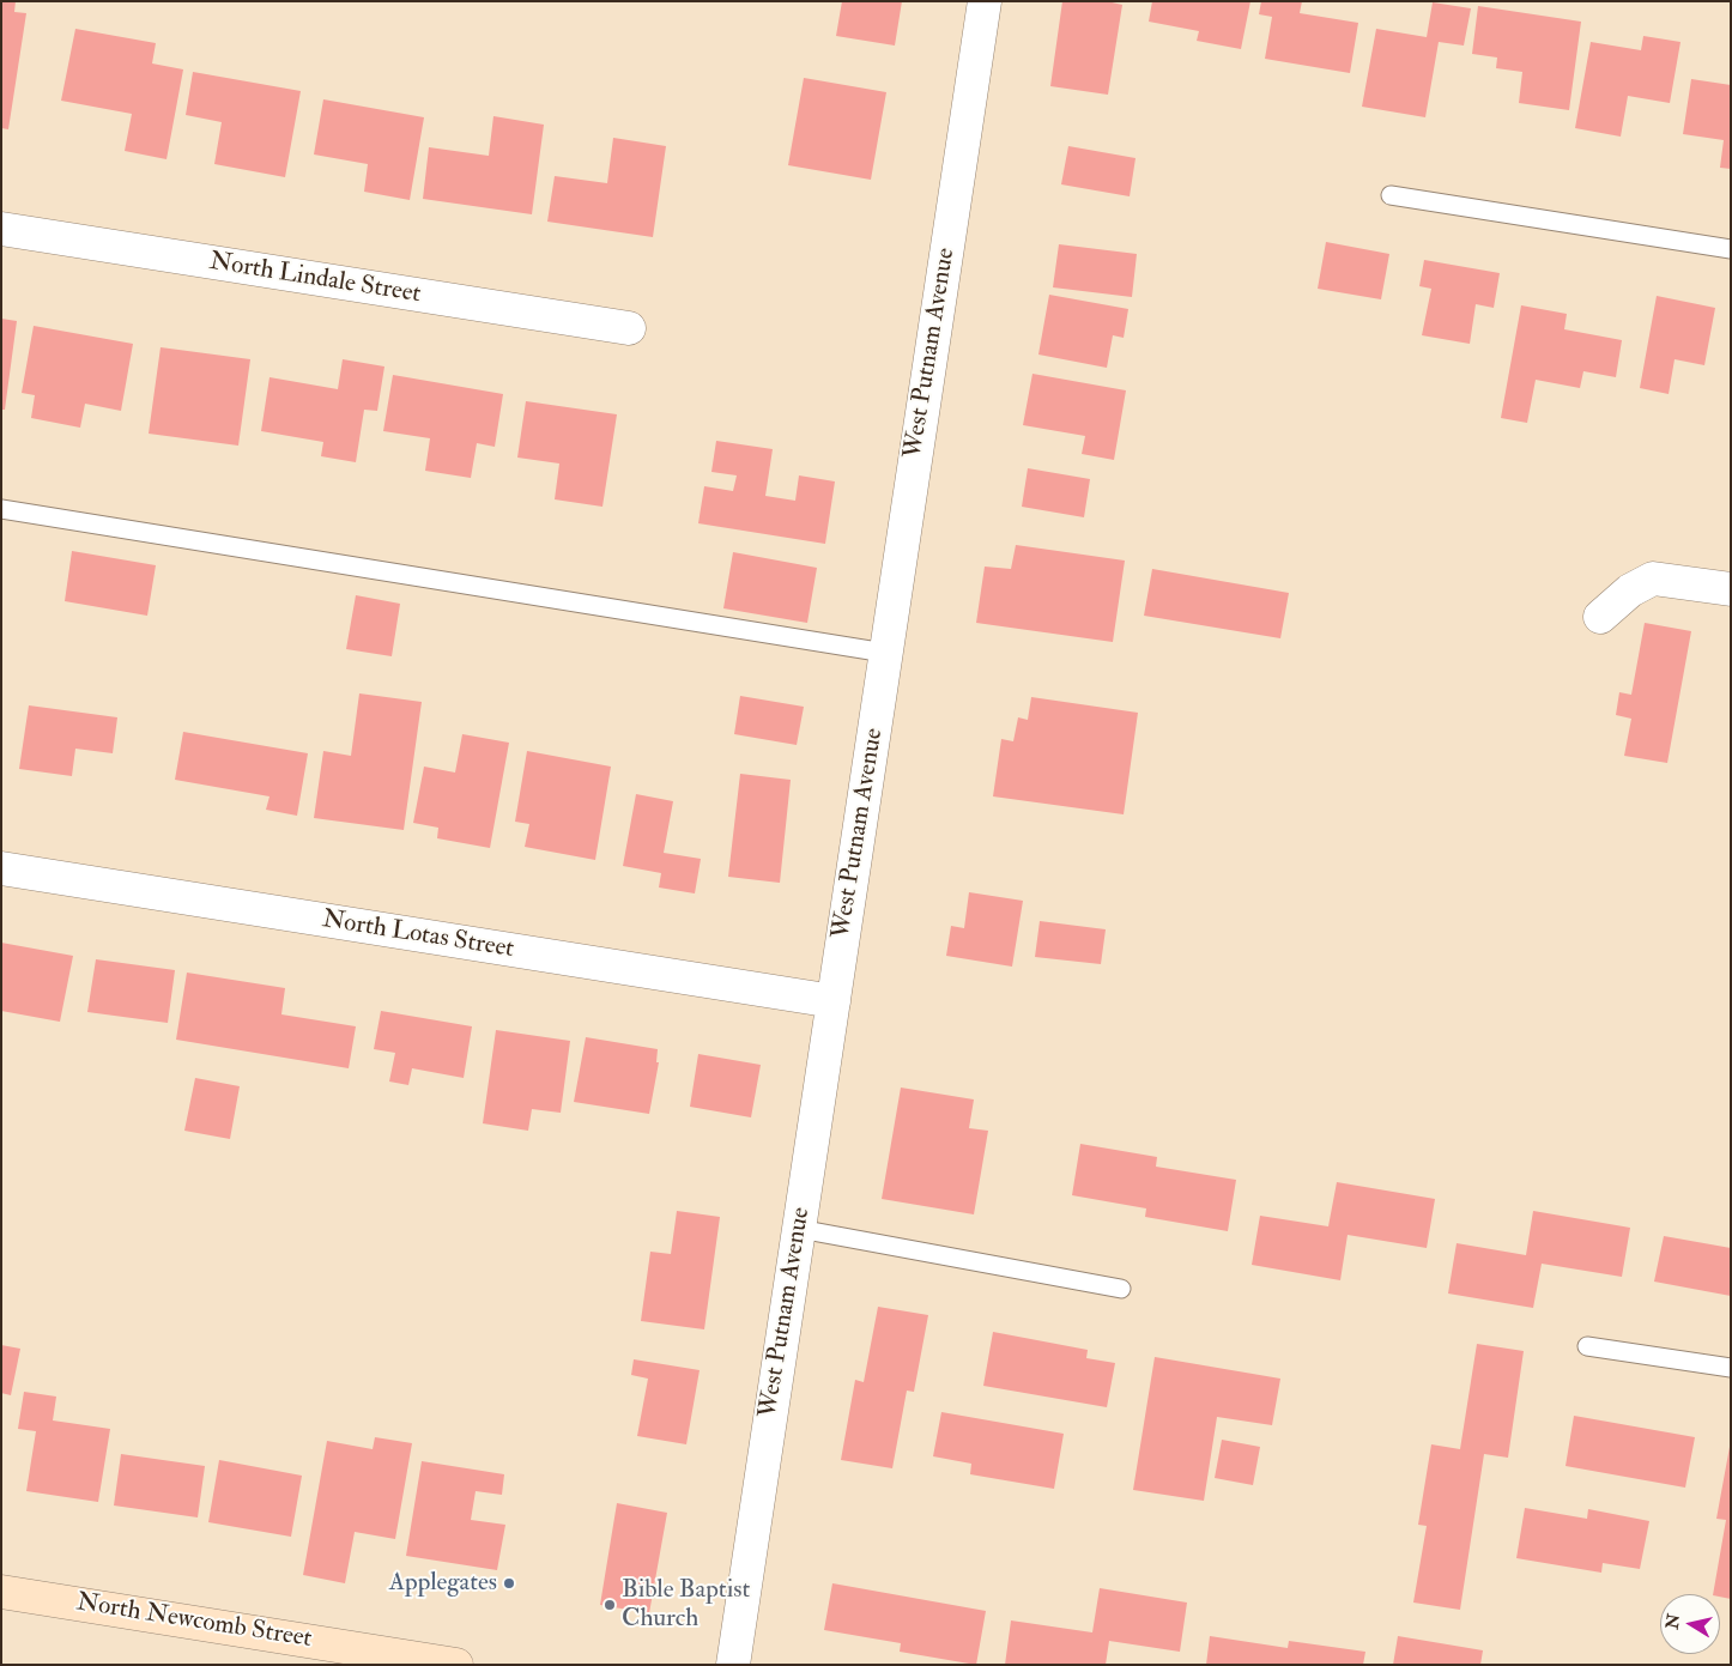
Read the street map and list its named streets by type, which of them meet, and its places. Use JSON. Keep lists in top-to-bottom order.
{
  "streets": {
    "main road": ["North Newcomb Street"],
    "street": ["North Lindale Street", "West Putnam Avenue", "North Lotas Street"]
  },
  "crossings": [
    ["West Putnam Avenue", "North Lotas Street"]
  ],
  "places": ["Applegates", "Bible Baptist Church"],
  "north": "left"
}
